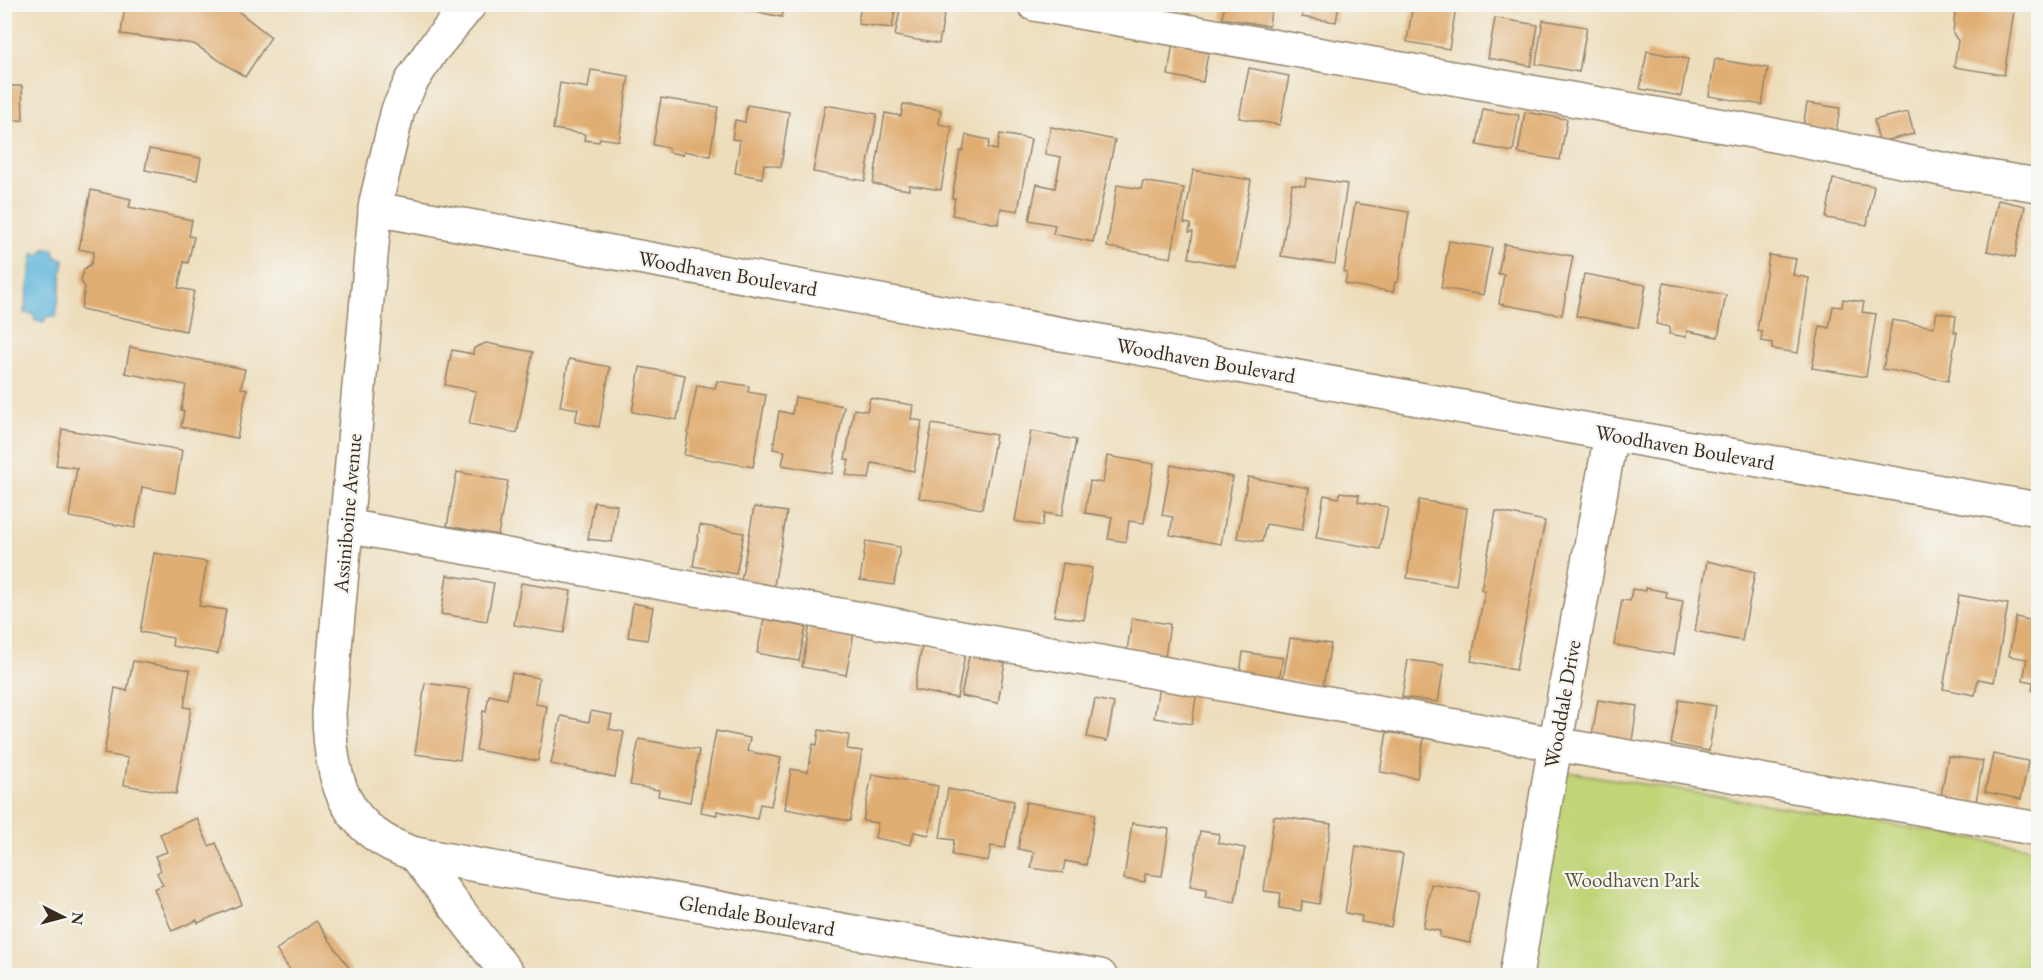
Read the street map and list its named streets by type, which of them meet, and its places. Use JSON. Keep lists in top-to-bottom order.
{
  "streets": {
    "street": [
      "Woodhaven Boulevard",
      "Assiniboine Avenue",
      "Wooddale Drive",
      "Glendale Boulevard"
    ]
  },
  "crossings": [
    ["Woodhaven Boulevard", "Assiniboine Avenue"],
    ["Woodhaven Boulevard", "Wooddale Drive"],
    ["Assiniboine Avenue", "Glendale Boulevard"]
  ],
  "parks": ["Woodhaven Park"],
  "north": "right"
}
